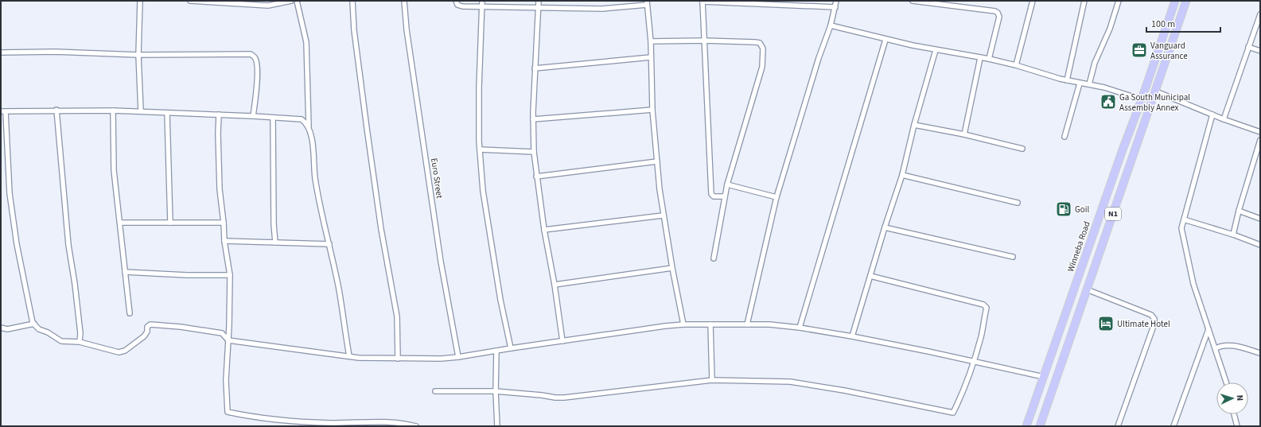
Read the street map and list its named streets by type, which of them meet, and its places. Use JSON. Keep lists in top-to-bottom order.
{
  "streets": {
    "highway": ["N1", "Winneba Road"],
    "street": ["Euro Street"]
  },
  "places": {
    "office": ["Vanguard Assurance"],
    "public building": ["Ga South Municipal Assembly Annex"],
    "fuel station": ["Goil"],
    "hotel": ["Ultimate Hotel"]
  },
  "scale_bar": "100 m",
  "north": "right"
}
